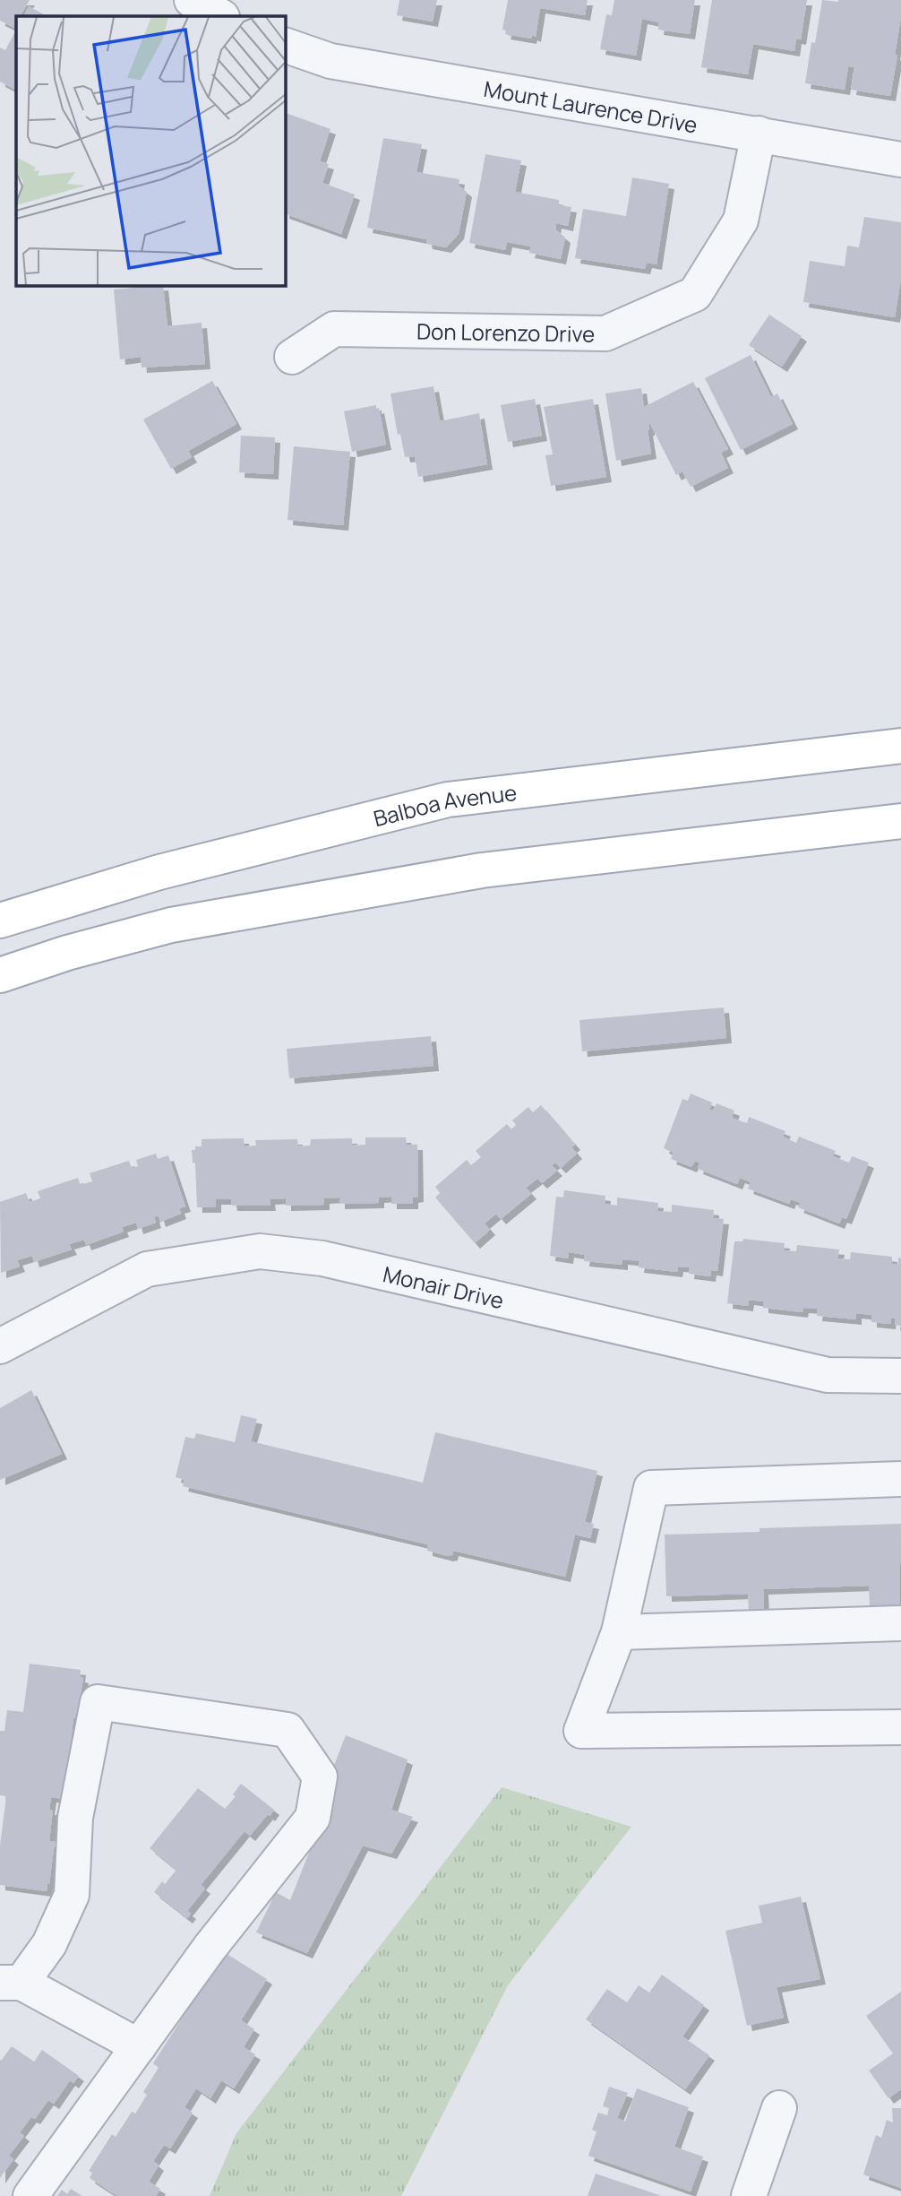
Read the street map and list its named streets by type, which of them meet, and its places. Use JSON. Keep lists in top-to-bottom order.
{
  "streets": {
    "main road": ["Balboa Avenue"],
    "street": ["Mount Laurence Drive", "Don Lorenzo Drive", "Monair Drive"]
  },
  "crossings": [
    ["Mount Laurence Drive", "Don Lorenzo Drive"]
  ]
}
